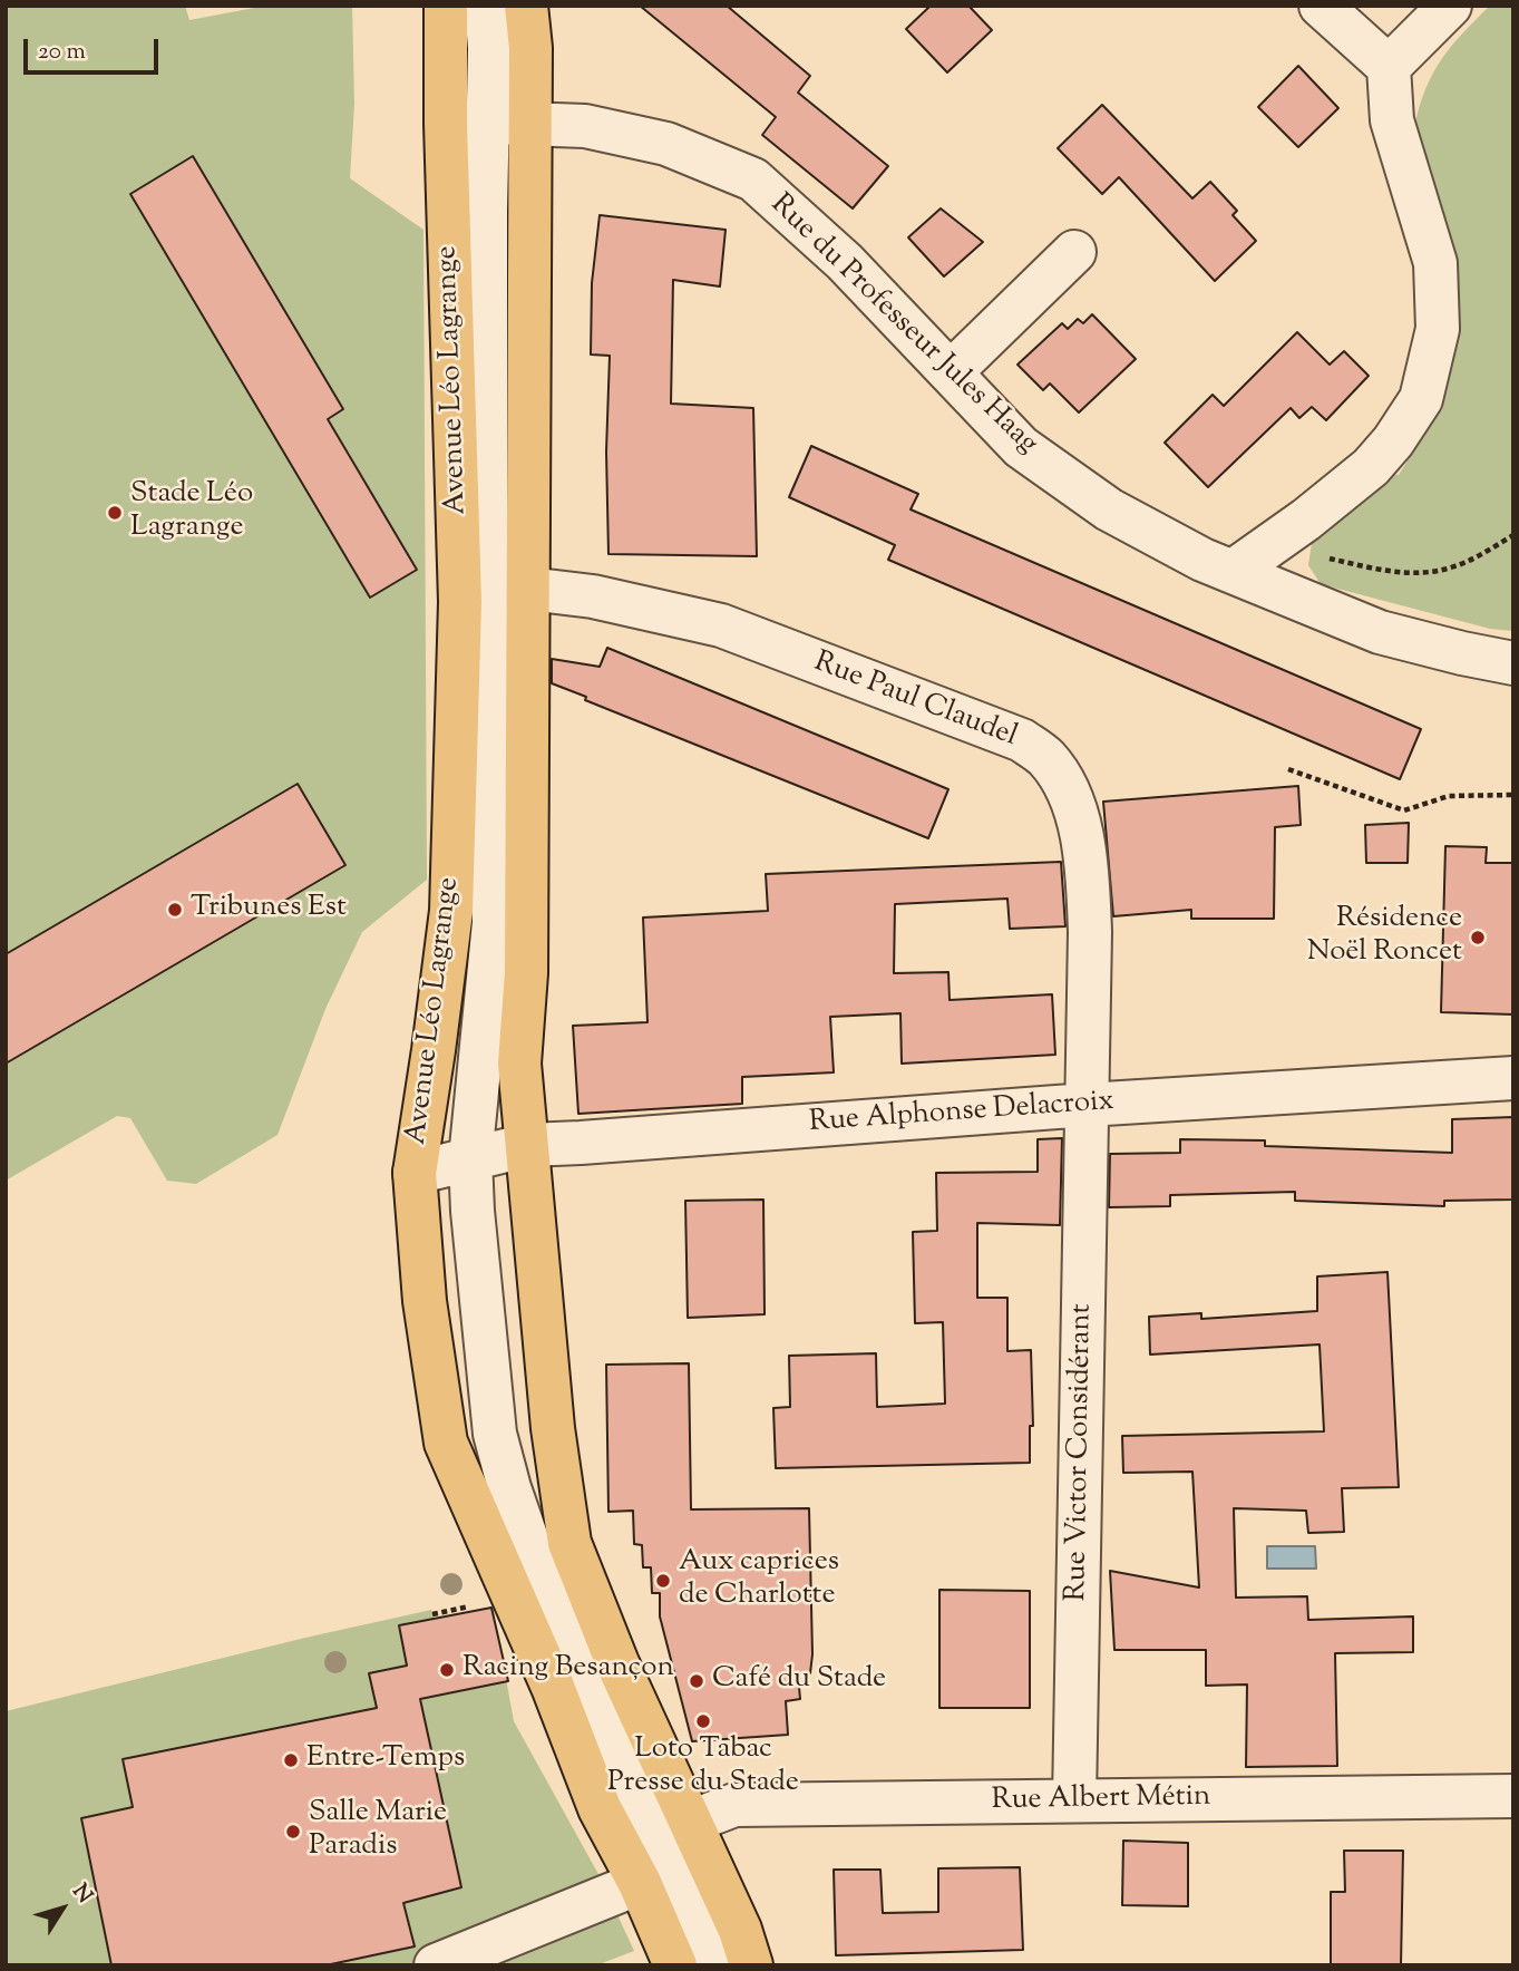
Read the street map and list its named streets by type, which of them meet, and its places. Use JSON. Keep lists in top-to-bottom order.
{
  "streets": {
    "main road": ["Avenue Léo Lagrange"],
    "street": [
      "Rue du Professeur Jules Haag",
      "Rue Paul Claudel",
      "Rue Alphonse Delacroix",
      "Rue Victor Considérant",
      "Rue Albert Métin"
    ]
  },
  "crossings": [
    ["Rue du Professeur Jules Haag", "Avenue Léo Lagrange"],
    ["Avenue Léo Lagrange", "Rue Alphonse Delacroix"],
    ["Rue Paul Claudel", "Rue Alphonse Delacroix"],
    ["Rue Paul Claudel", "Rue Victor Considérant"],
    ["Rue Alphonse Delacroix", "Rue Victor Considérant"],
    ["Rue Victor Considérant", "Rue Albert Métin"]
  ],
  "places": [
    "Stade Léo Lagrange",
    "Tribunes Est",
    "Résidence Noël Roncet",
    "Aux caprices de Charlotte",
    "Racing Besançon",
    "Café du Stade",
    "Loto Tabac Presse du Stade",
    "Entre-Temps",
    "Salle Marie Paradis"
  ],
  "scale_bar": "20 m",
  "north": "top right"
}
